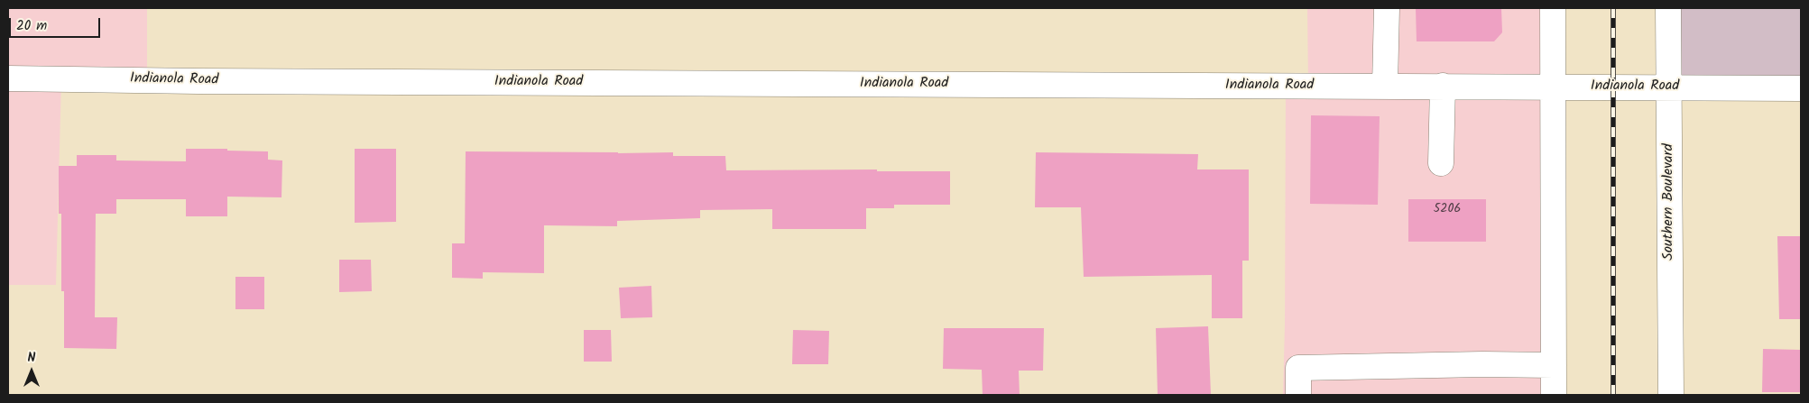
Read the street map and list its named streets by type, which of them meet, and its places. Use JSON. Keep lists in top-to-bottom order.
{
  "streets": {
    "street": ["Indianola Road", "Southern Boulevard"]
  },
  "crossings": [
    ["Indianola Road", "Southern Boulevard"]
  ],
  "house_numbers": ["5206"],
  "scale_bar": "20 m",
  "north": "top"
}
